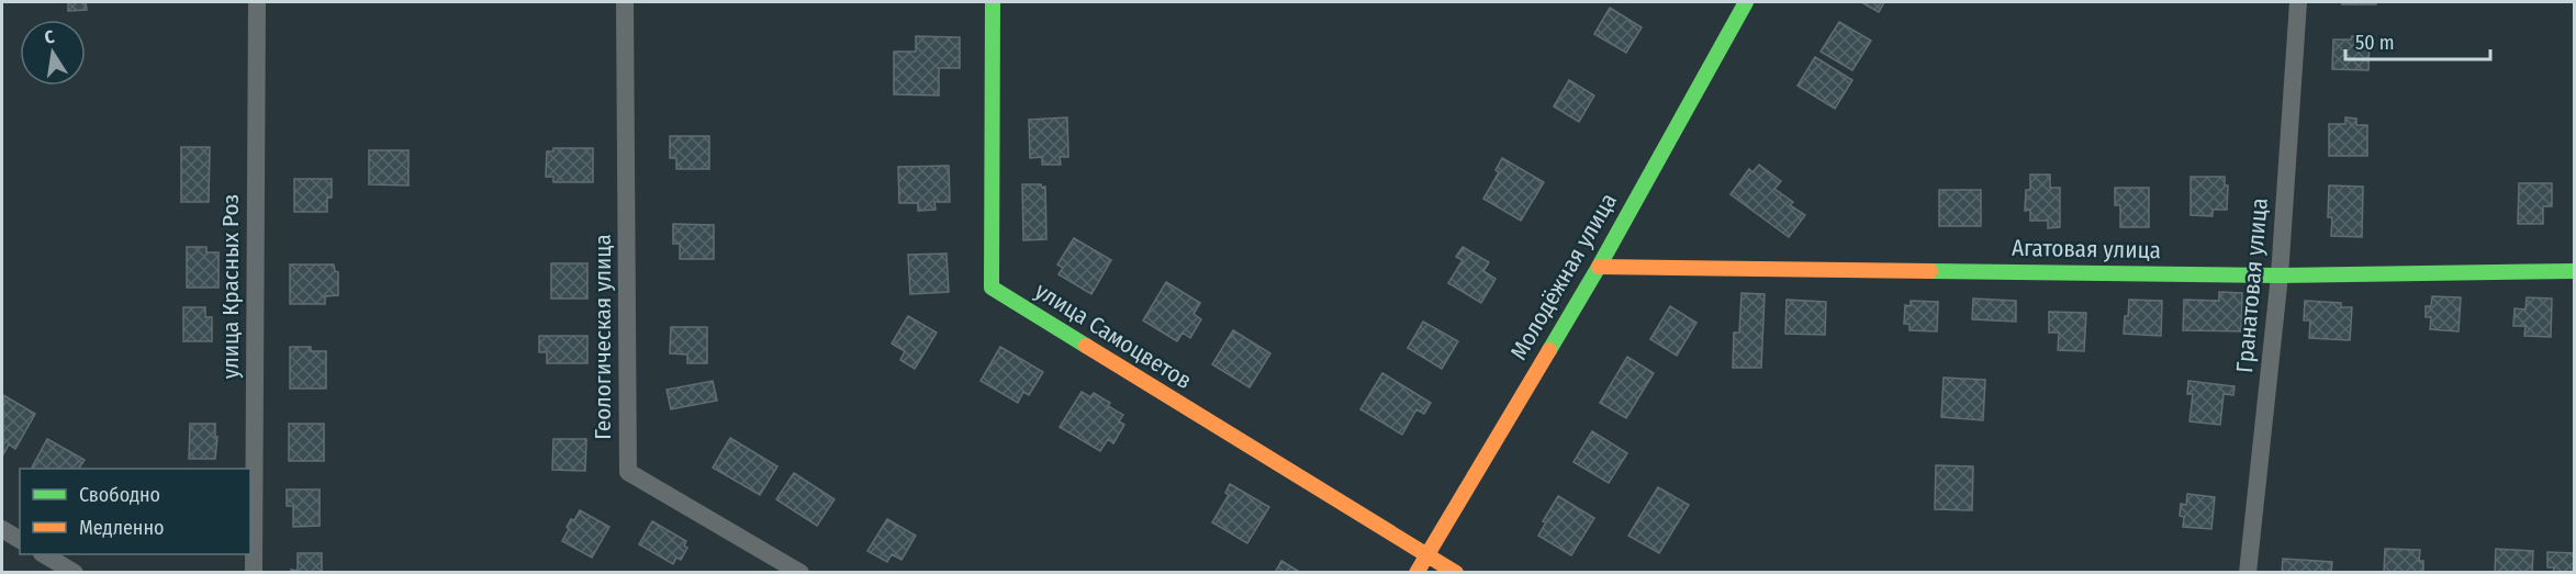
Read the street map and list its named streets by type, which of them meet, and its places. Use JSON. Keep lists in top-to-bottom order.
{
  "streets": {
    "street": [
      "Агатовая улица",
      "Молодёжная улица",
      "Гранатовая улица",
      "улица Красных Роз",
      "улица Самоцветов",
      "Геологическая улица"
    ]
  },
  "crossings": [
    ["Агатовая улица", "Молодёжная улица"],
    ["Агатовая улица", "Гранатовая улица"],
    ["Молодёжная улица", "улица Самоцветов"]
  ],
  "legend": ["Свободно", "Медленно"],
  "scale_bar": "50 m",
  "north": "top"
}
